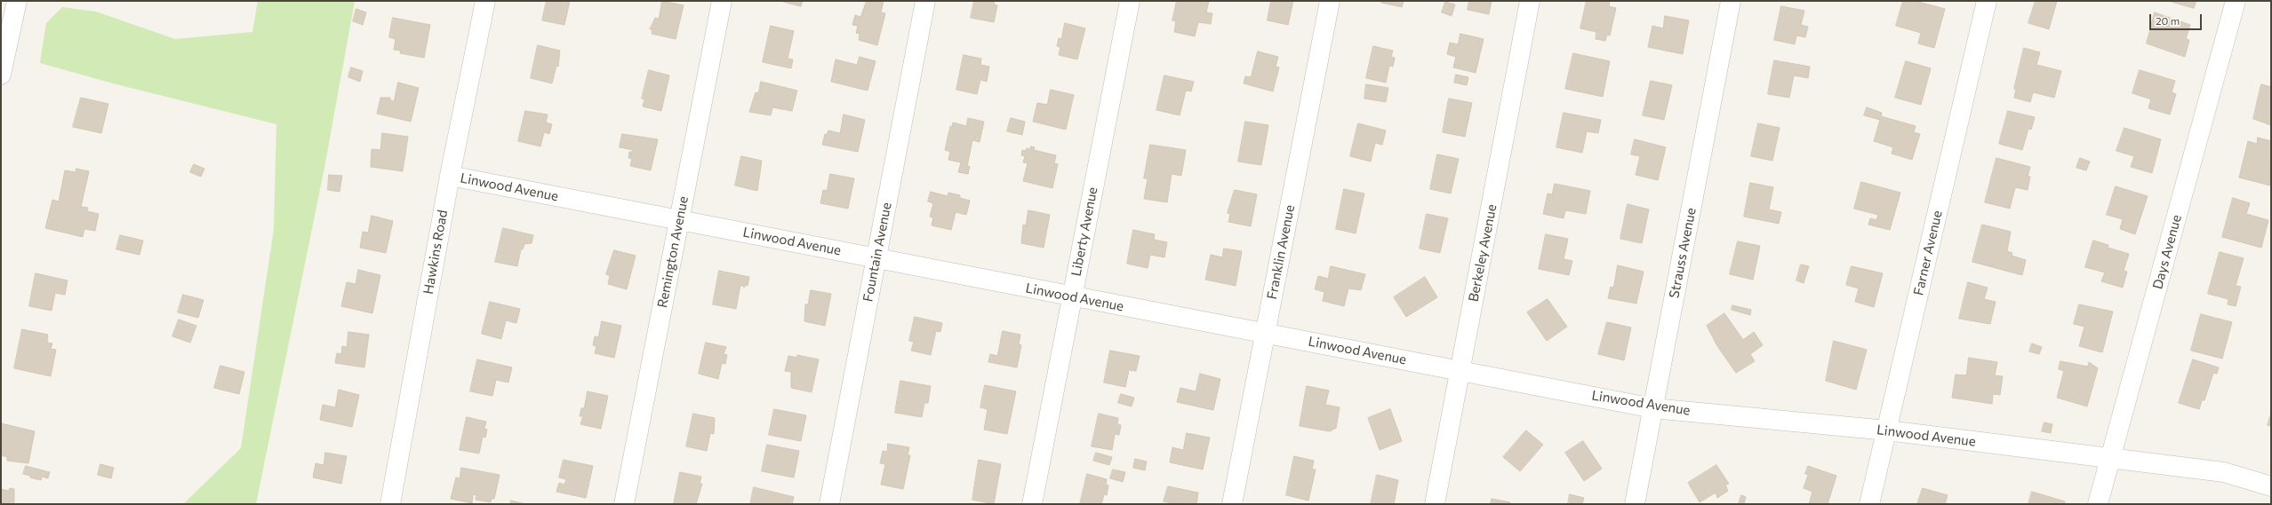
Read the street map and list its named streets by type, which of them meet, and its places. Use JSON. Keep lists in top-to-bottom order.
{
  "streets": {
    "street": [
      "Linwood Avenue",
      "Liberty Avenue",
      "Hawkins Road",
      "Remington Avenue",
      "Fountain Avenue",
      "Franklin Avenue",
      "Days Avenue",
      "Berkeley Avenue",
      "Strauss Avenue",
      "Farner Avenue"
    ]
  },
  "crossings": [
    ["Linwood Avenue", "Liberty Avenue"],
    ["Linwood Avenue", "Hawkins Road"],
    ["Linwood Avenue", "Remington Avenue"],
    ["Linwood Avenue", "Fountain Avenue"],
    ["Linwood Avenue", "Franklin Avenue"],
    ["Linwood Avenue", "Days Avenue"],
    ["Linwood Avenue", "Berkeley Avenue"],
    ["Linwood Avenue", "Strauss Avenue"],
    ["Linwood Avenue", "Farner Avenue"]
  ],
  "scale_bar": "20 m"
}
